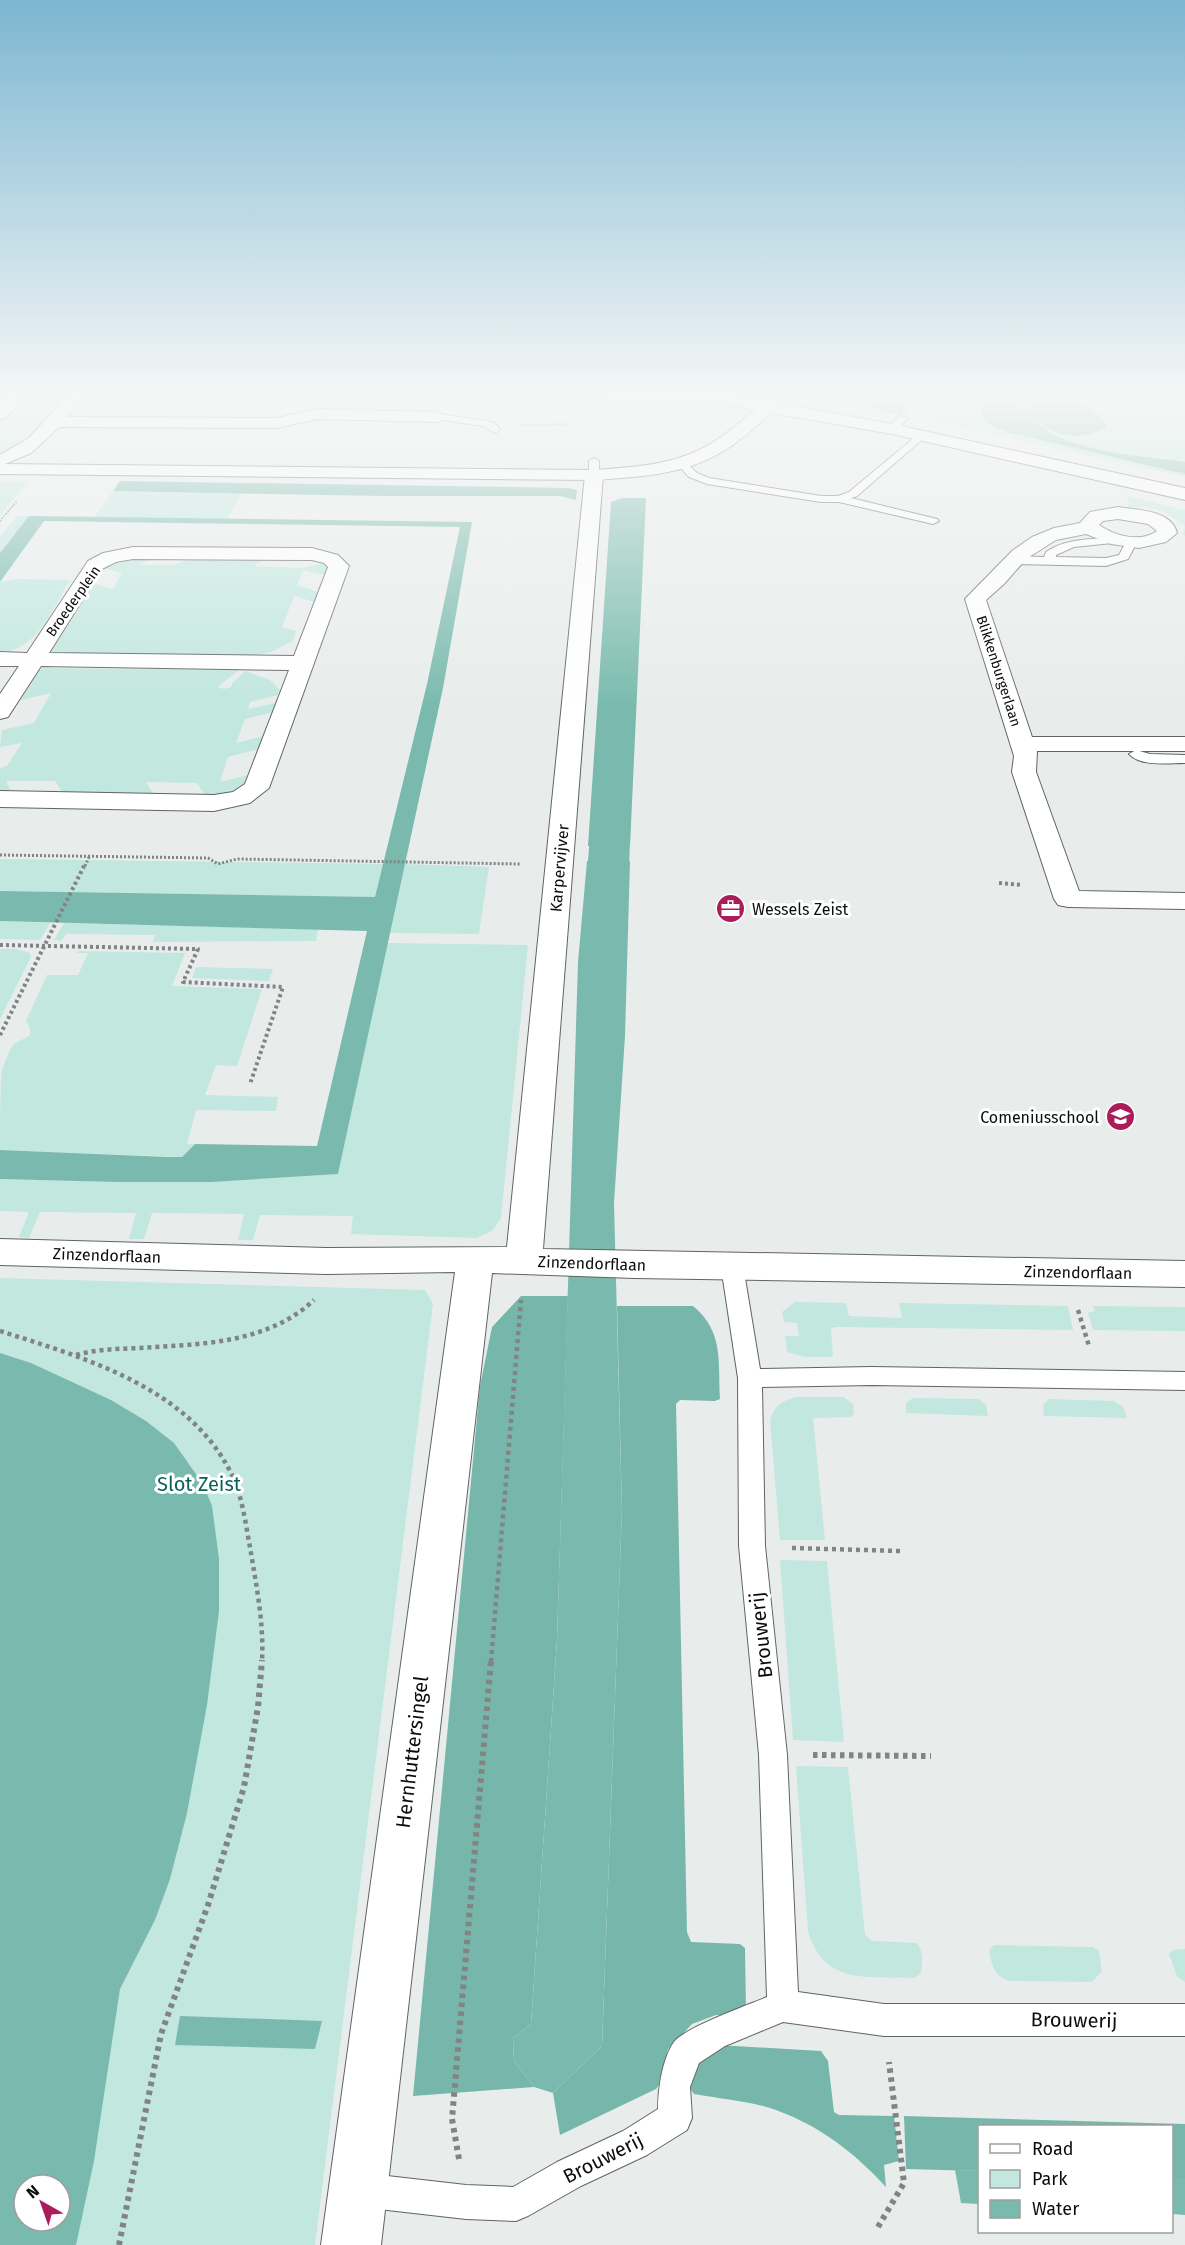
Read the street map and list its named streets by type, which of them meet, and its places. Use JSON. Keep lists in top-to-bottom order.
{
  "streets": {
    "street": [
      "Broederplein",
      "Blikkenburgerlaan",
      "Karpervijver",
      "Zinzendorflaan",
      "Hernhuttersingel"
    ],
    "lane": ["Brouwerij"]
  },
  "crossings": [
    ["Karpervijver", "Zinzendorflaan"],
    ["Zinzendorflaan", "Brouwerij"],
    ["Zinzendorflaan", "Hernhuttersingel"],
    ["Brouwerij", "Hernhuttersingel"]
  ],
  "parks": ["Slot Zeist"],
  "places": {
    "office": ["Wessels Zeist"],
    "school or university": ["Comeniusschool"]
  },
  "legend": ["Road", "Park", "Water"],
  "north": "top left"
}
